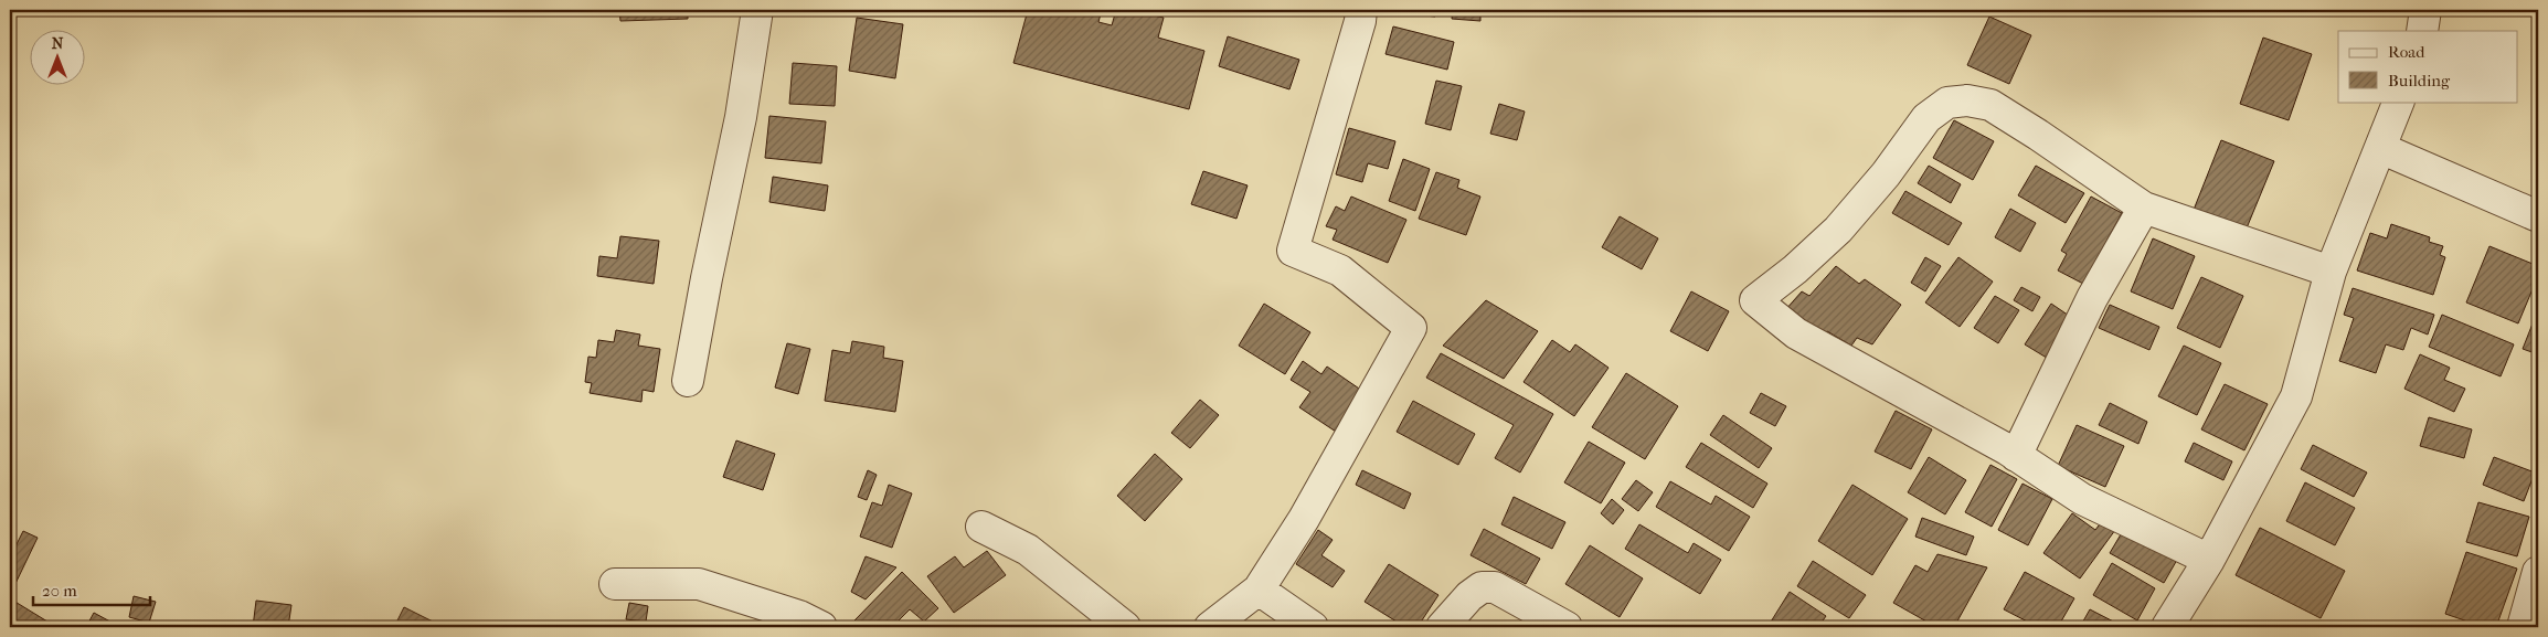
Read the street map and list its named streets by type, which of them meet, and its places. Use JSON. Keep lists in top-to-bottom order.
{
  "legend": ["Road", "Building"],
  "scale_bar": "20 m",
  "north": "top"
}
